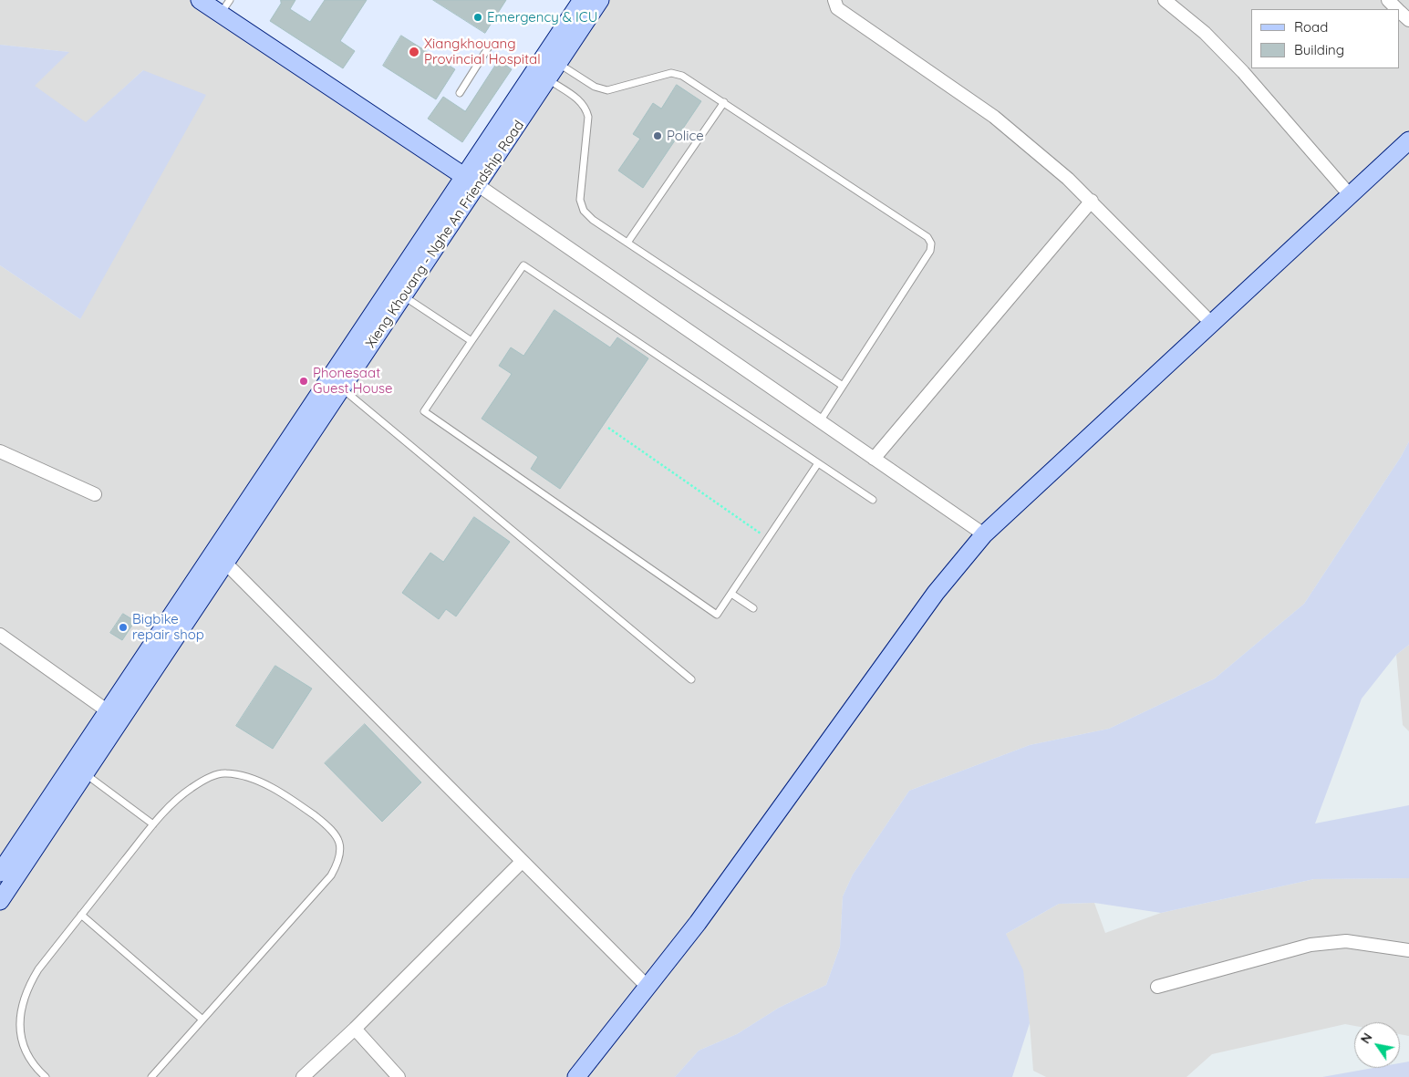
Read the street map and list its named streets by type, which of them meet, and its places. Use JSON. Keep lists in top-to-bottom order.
{
  "streets": {
    "street": ["Xieng Khouang - Nghe An Friendship Road"]
  },
  "places": [
    "Emergency & ICU",
    "Xiangkhouang Provincial Hospital",
    "Police",
    "Phonesaat Guest House",
    "Bigbike repair shop"
  ],
  "legend": ["Road", "Building"],
  "north": "top left"
}
